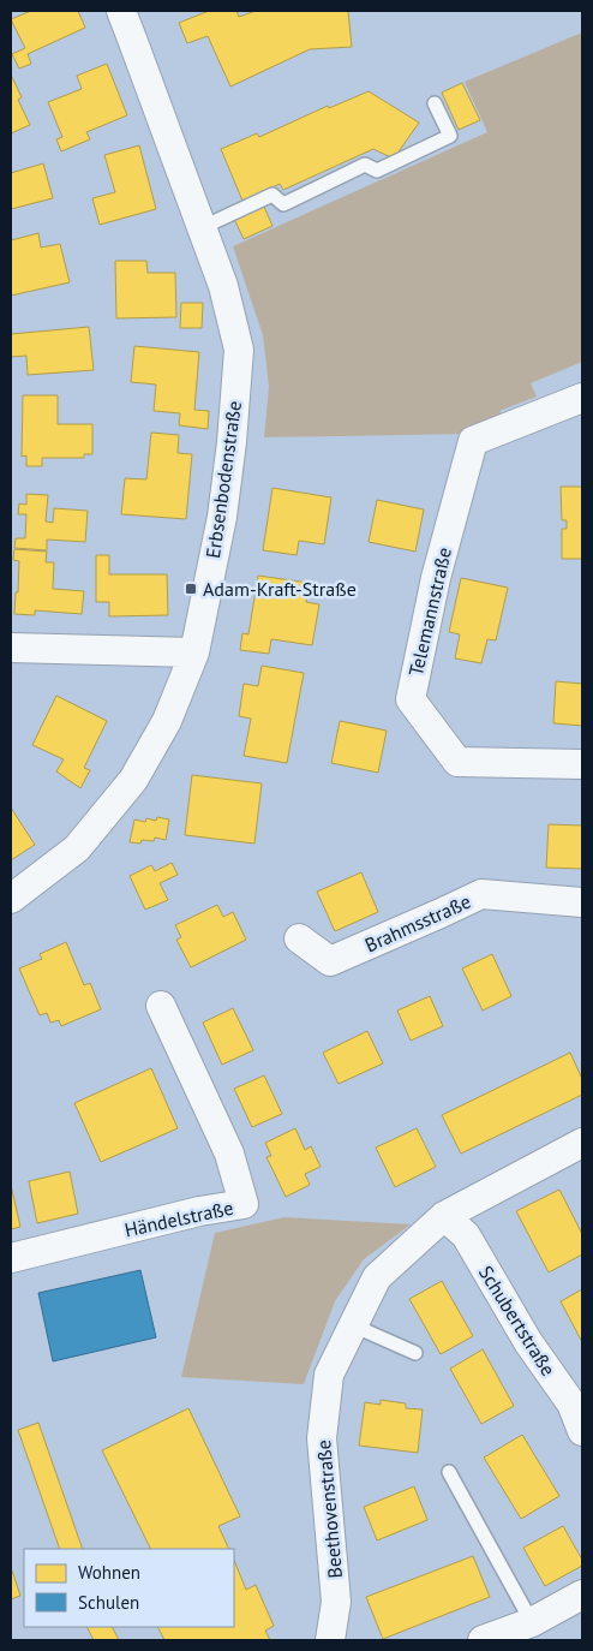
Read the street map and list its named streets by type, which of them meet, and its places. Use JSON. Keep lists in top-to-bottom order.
{
  "streets": {
    "street": [
      "Erbsenbodenstraße",
      "Telemannstraße",
      "Brahmsstraße",
      "Händelstraße",
      "Schubertstraße",
      "Beethovenstraße"
    ]
  },
  "crossings": [
    ["Schubertstraße", "Beethovenstraße"]
  ],
  "places": {
    "transit": ["Adam-Kraft-Straße"]
  },
  "legend": ["Wohnen", "Schulen"]
}
